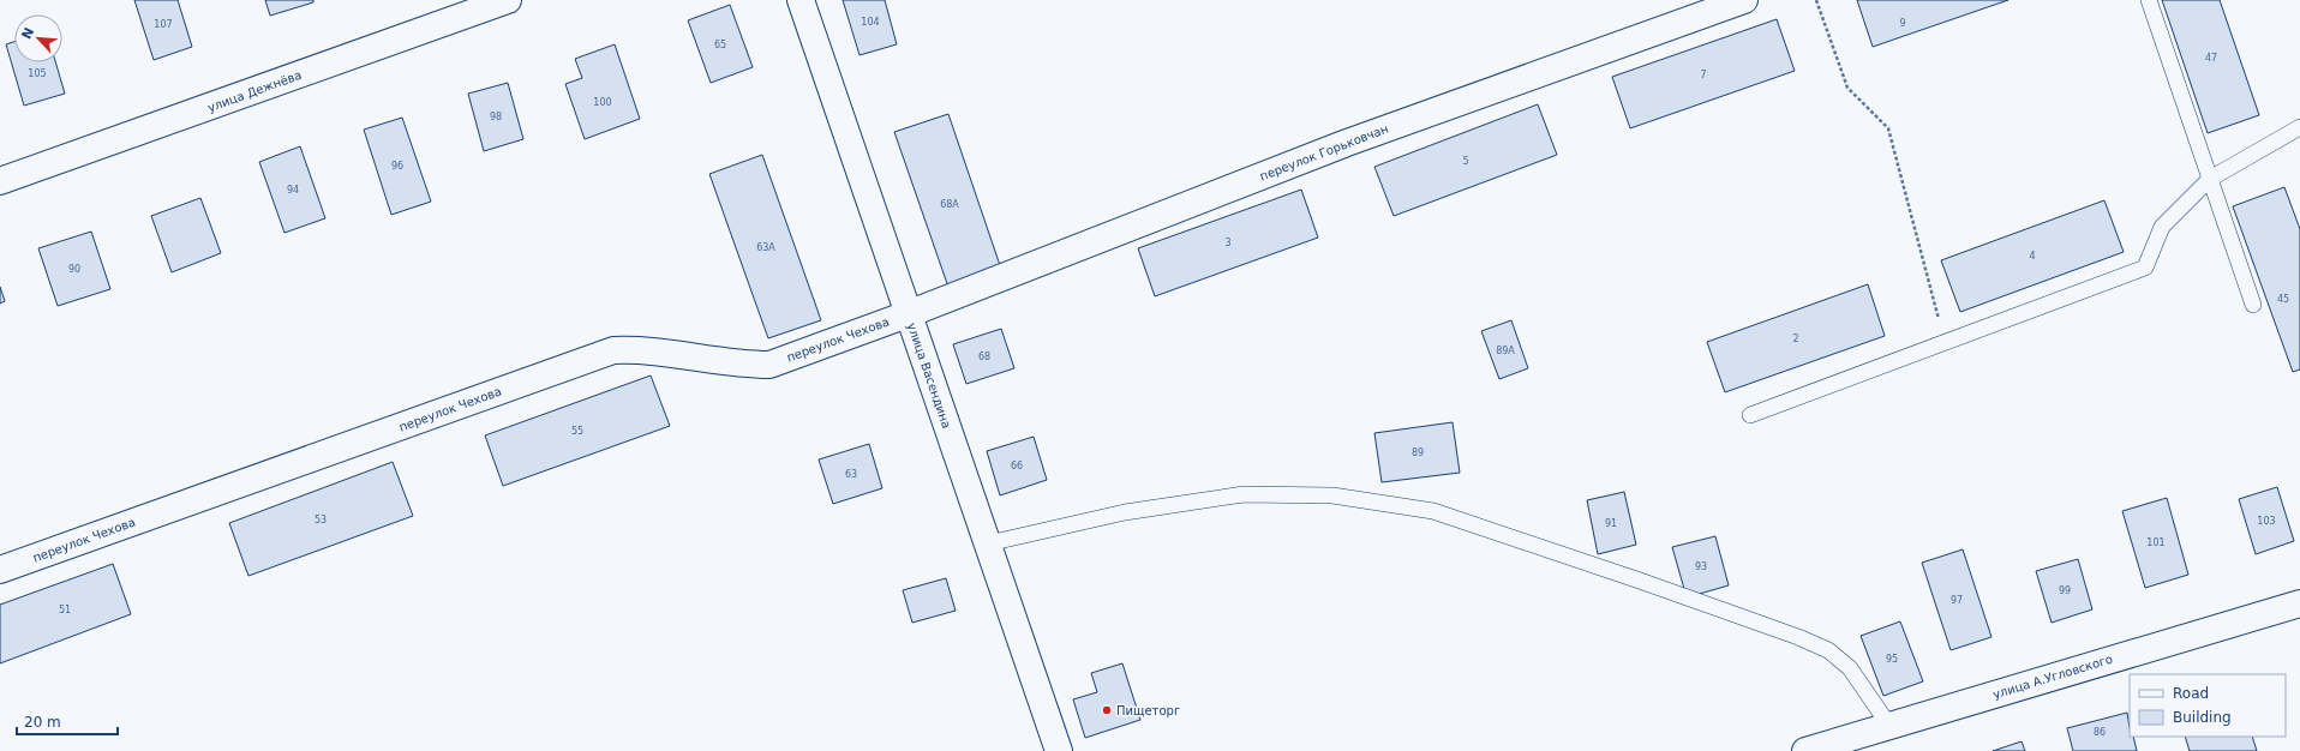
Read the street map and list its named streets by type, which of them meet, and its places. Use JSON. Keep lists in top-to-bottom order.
{
  "streets": {
    "street": [
      "улица Дежнёва",
      "переулок Горьковчан",
      "переулок Чехова",
      "улица Васендина",
      "улица А.Угловского"
    ]
  },
  "crossings": [
    ["переулок Горьковчан", "переулок Чехова"],
    ["переулок Горьковчан", "улица Васендина"],
    ["переулок Чехова", "улица Васендина"]
  ],
  "places": ["Пищеторг"],
  "house_numbers": [
    "104",
    "9",
    "107",
    "65",
    "47",
    "105",
    "7",
    "100",
    "98",
    "5",
    "96",
    "94",
    "68А",
    "3",
    "63А",
    "4",
    "90",
    "45",
    "2",
    "89А",
    "68",
    "55",
    "89",
    "66",
    "63",
    "53",
    "103",
    "91",
    "101",
    "93",
    "99",
    "97",
    "51",
    "95",
    "86"
  ],
  "legend": ["Road", "Building"],
  "scale_bar": "20 m",
  "north": "top left"
}
